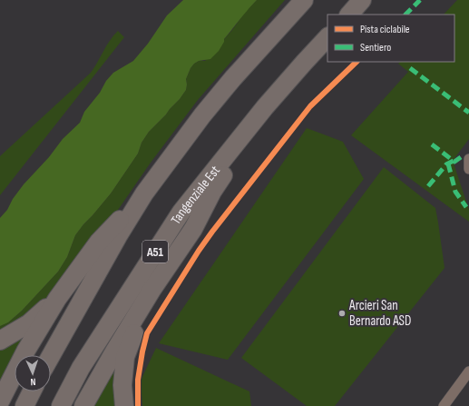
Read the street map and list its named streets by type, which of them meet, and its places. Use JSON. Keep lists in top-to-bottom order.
{
  "streets": {
    "highway": ["Tangenziale Est", "A51"]
  },
  "places": ["Arcieri San Bernardo ASD"],
  "legend": ["Pista ciclabile", "Sentiero"],
  "north": "bottom"
}
